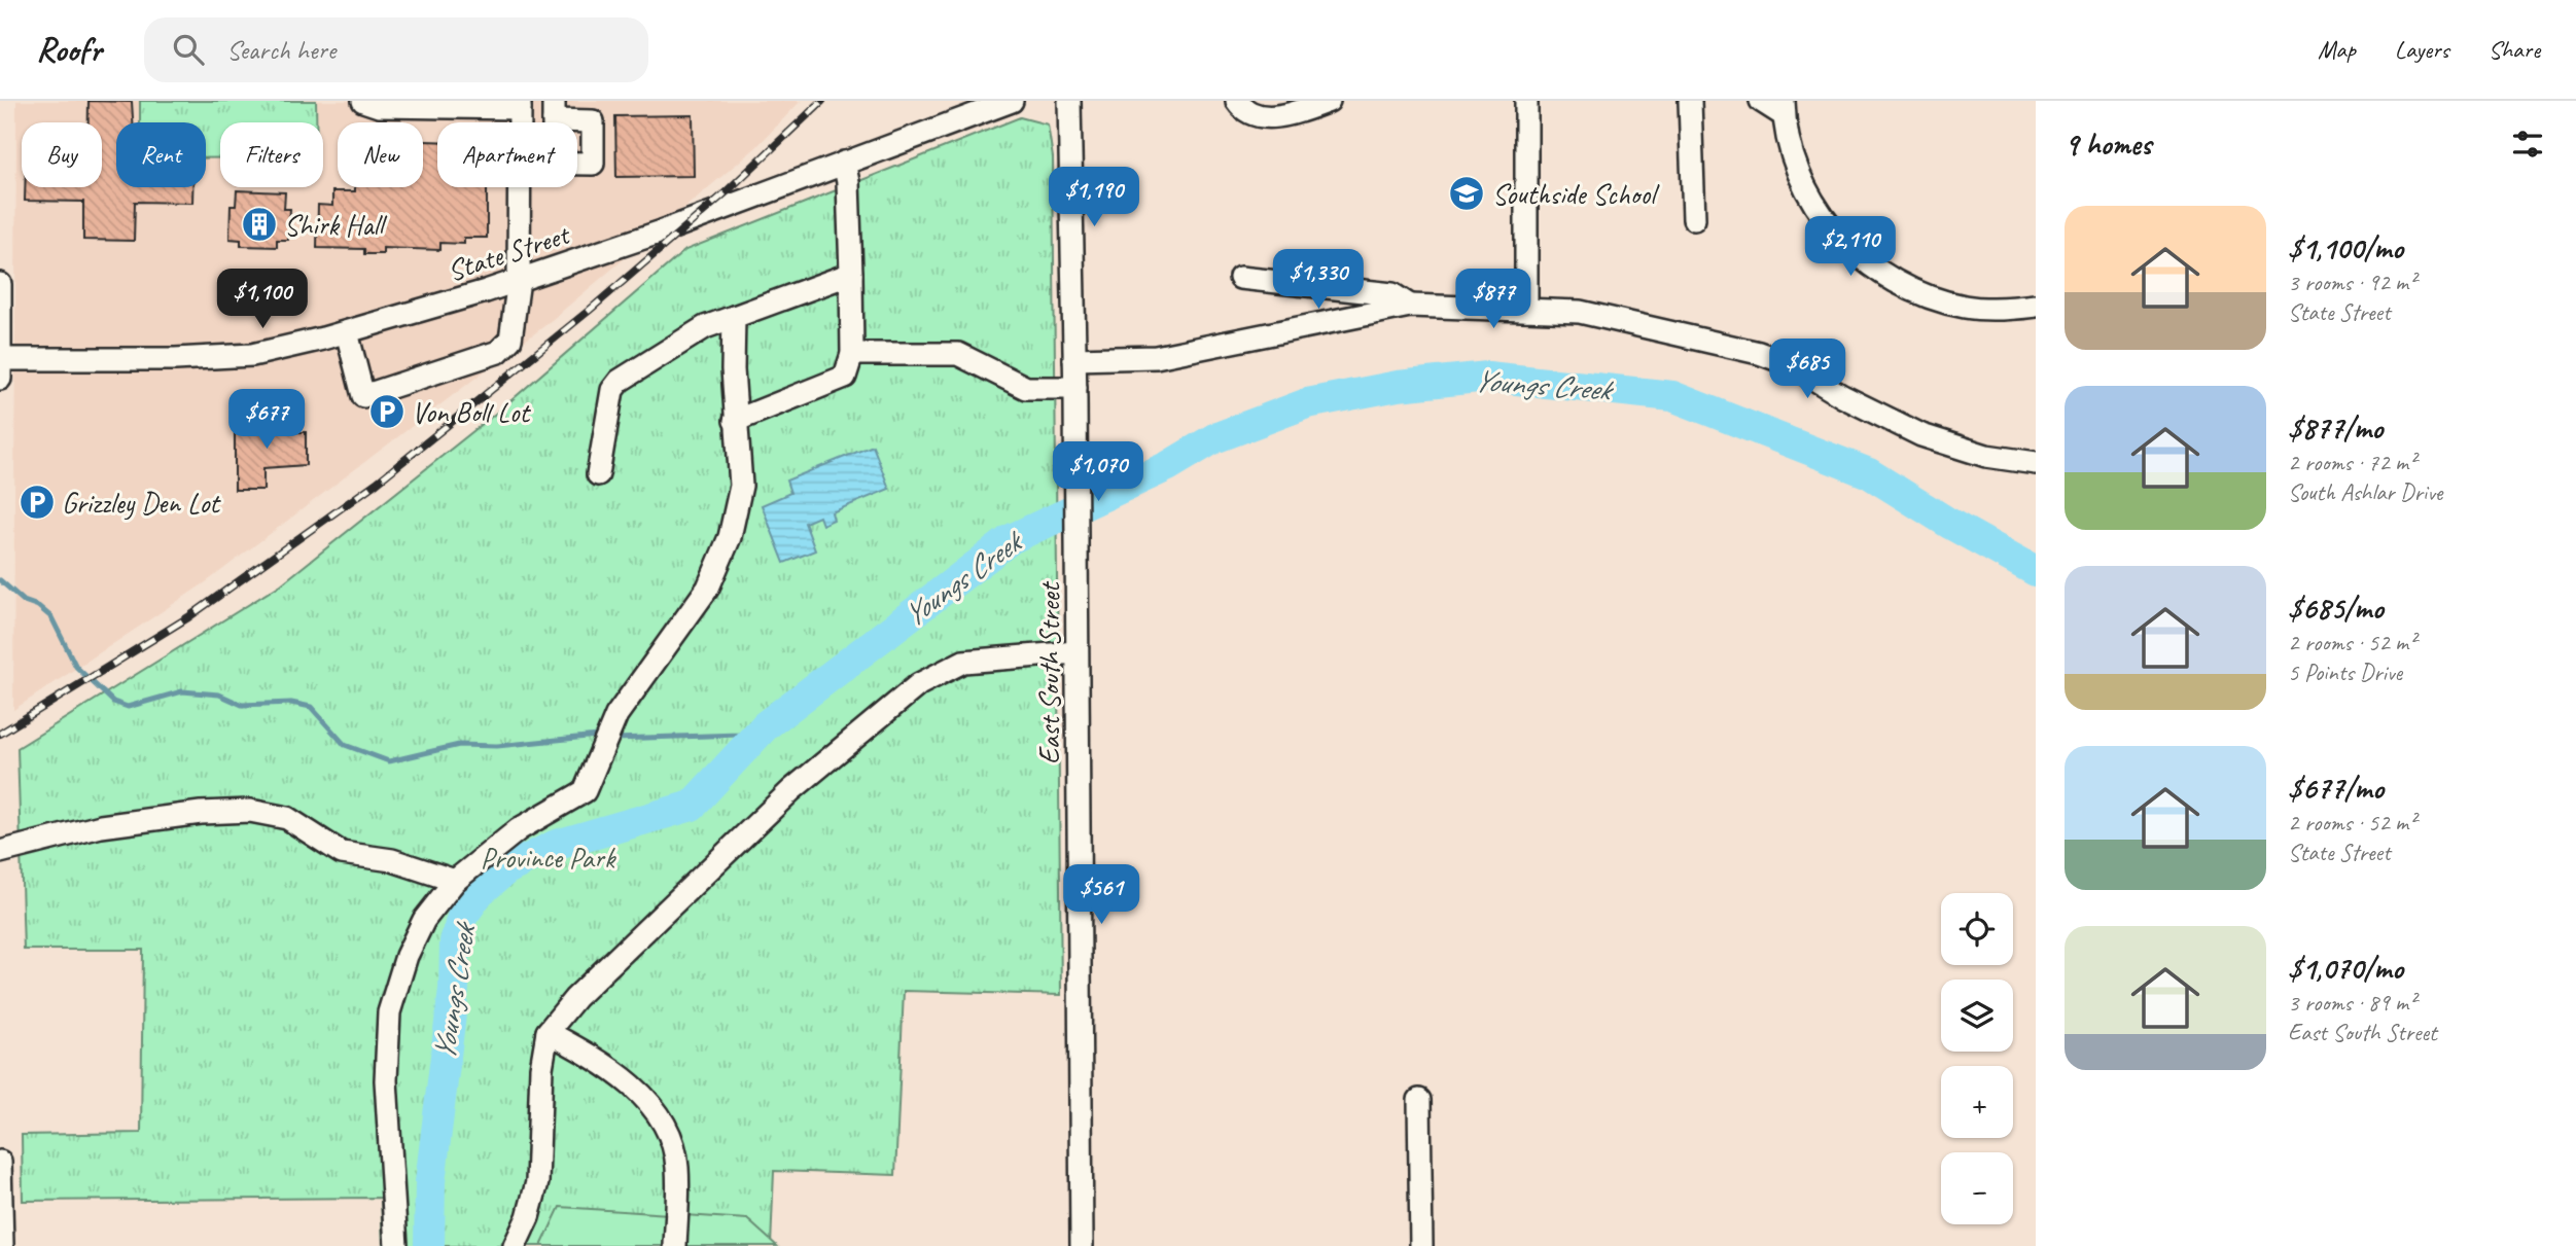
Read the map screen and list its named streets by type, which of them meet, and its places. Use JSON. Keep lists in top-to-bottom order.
{
  "streets": {
    "street": ["State Street", "East South Street"]
  },
  "water": ["Youngs Creek"],
  "parks": ["Province Park"],
  "places": {
    "school or university": ["Southside School"],
    "building": ["Shirk Hall"],
    "parking": ["Von Boll Lot", "Grizzley Den Lot"]
  },
  "page": {
    "header": "Roofr",
    "search": "Search here",
    "nav": ["Map", "Layers", "Share"],
    "heading": "9 homes",
    "chip": [
      "Buy",
      "Rent",
      "Filters",
      "New",
      "Apartment"
    ],
    "price": [
      "$1,190",
      "$2,110",
      "$1,330",
      "$1,100",
      "$877",
      "$685",
      "$677",
      "$1,070",
      "$561"
    ],
    "list": [
      {
        "name": "$1,100/mo",
        "note": "3 rooms · 92 m² · State Street"
      },
      {
        "name": "$877/mo",
        "note": "2 rooms · 72 m² · South Ashlar Drive"
      },
      {
        "name": "$685/mo",
        "note": "2 rooms · 52 m² · 5 Points Drive"
      },
      {
        "name": "$677/mo",
        "note": "2 rooms · 52 m² · State Street"
      },
      {
        "name": "$1,070/mo",
        "note": "3 rooms · 89 m² · East South Street"
      }
    ],
    "map_buttons": ["+", "−"]
  }
}
